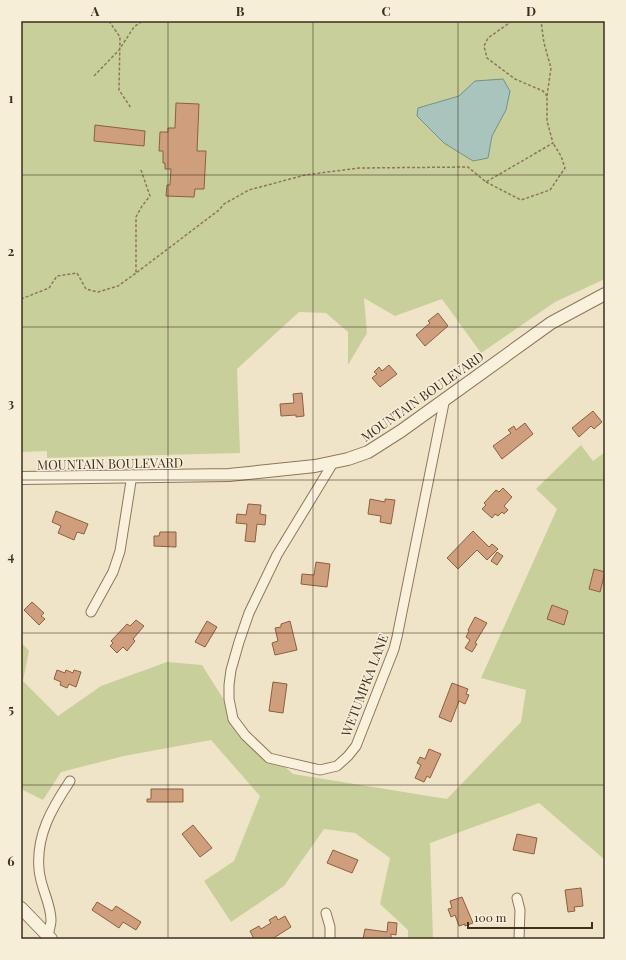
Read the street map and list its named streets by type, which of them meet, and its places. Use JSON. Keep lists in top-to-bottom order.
{
  "streets": {
    "street": ["MOUNTAIN BOULEVARD", "WETUMPKA LANE"]
  },
  "crossings": [
    ["MOUNTAIN BOULEVARD", "WETUMPKA LANE"]
  ],
  "scale_bar": "100 m",
  "grid": {
    "columns": [
      "A",
      "B",
      "C",
      "D"
    ],
    "rows": [
      "1",
      "2",
      "3",
      "4",
      "5",
      "6"
    ]
  }
}
